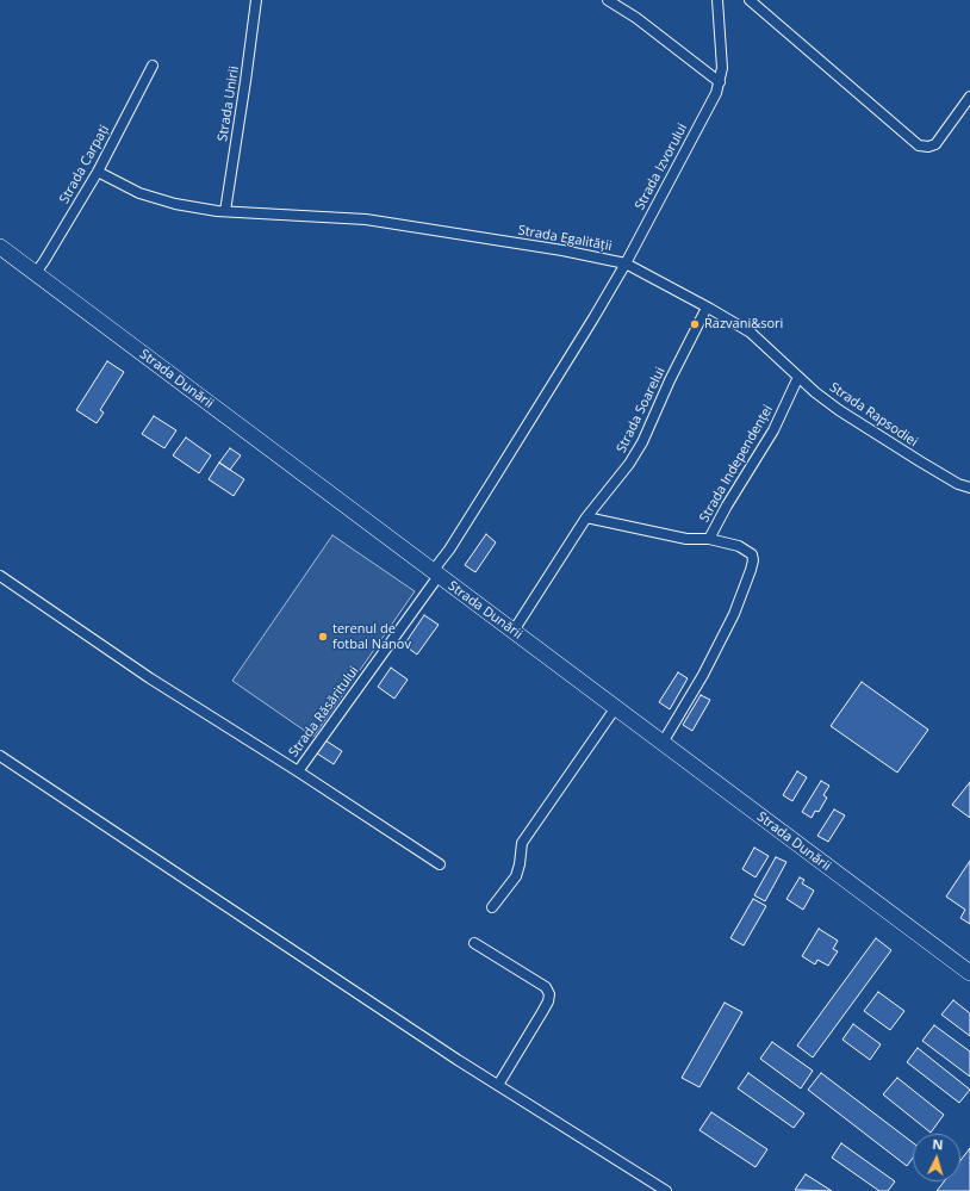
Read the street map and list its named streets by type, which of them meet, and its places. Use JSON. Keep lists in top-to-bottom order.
{
  "streets": {
    "main road": ["Strada Dunării"],
    "street": [
      "Strada Unirii",
      "Strada Carpați",
      "Strada Izvorului",
      "Strada Egalității",
      "Strada Soarelui",
      "Strada Rapsodiei",
      "Strada Independenței",
      "Strada Răsăritului"
    ]
  },
  "crossings": [
    ["Strada Unirii", "Strada Egalității"],
    ["Strada Carpați", "Strada Egalității"],
    ["Strada Carpați", "Strada Dunării"],
    ["Strada Izvorului", "Strada Egalității"],
    ["Strada Izvorului", "Strada Rapsodiei"],
    ["Strada Egalității", "Strada Dunării"],
    ["Strada Egalității", "Strada Rapsodiei"],
    ["Strada Egalității", "Strada Răsăritului"],
    ["Strada Dunării", "Strada Soarelui"],
    ["Strada Dunării", "Strada Independenței"],
    ["Strada Dunării", "Strada Răsăritului"],
    ["Strada Soarelui", "Strada Rapsodiei"],
    ["Strada Rapsodiei", "Strada Independenței"]
  ],
  "places": ["Razvani&sori", "terenul de fotbal Nanov"],
  "north": "top"
}
